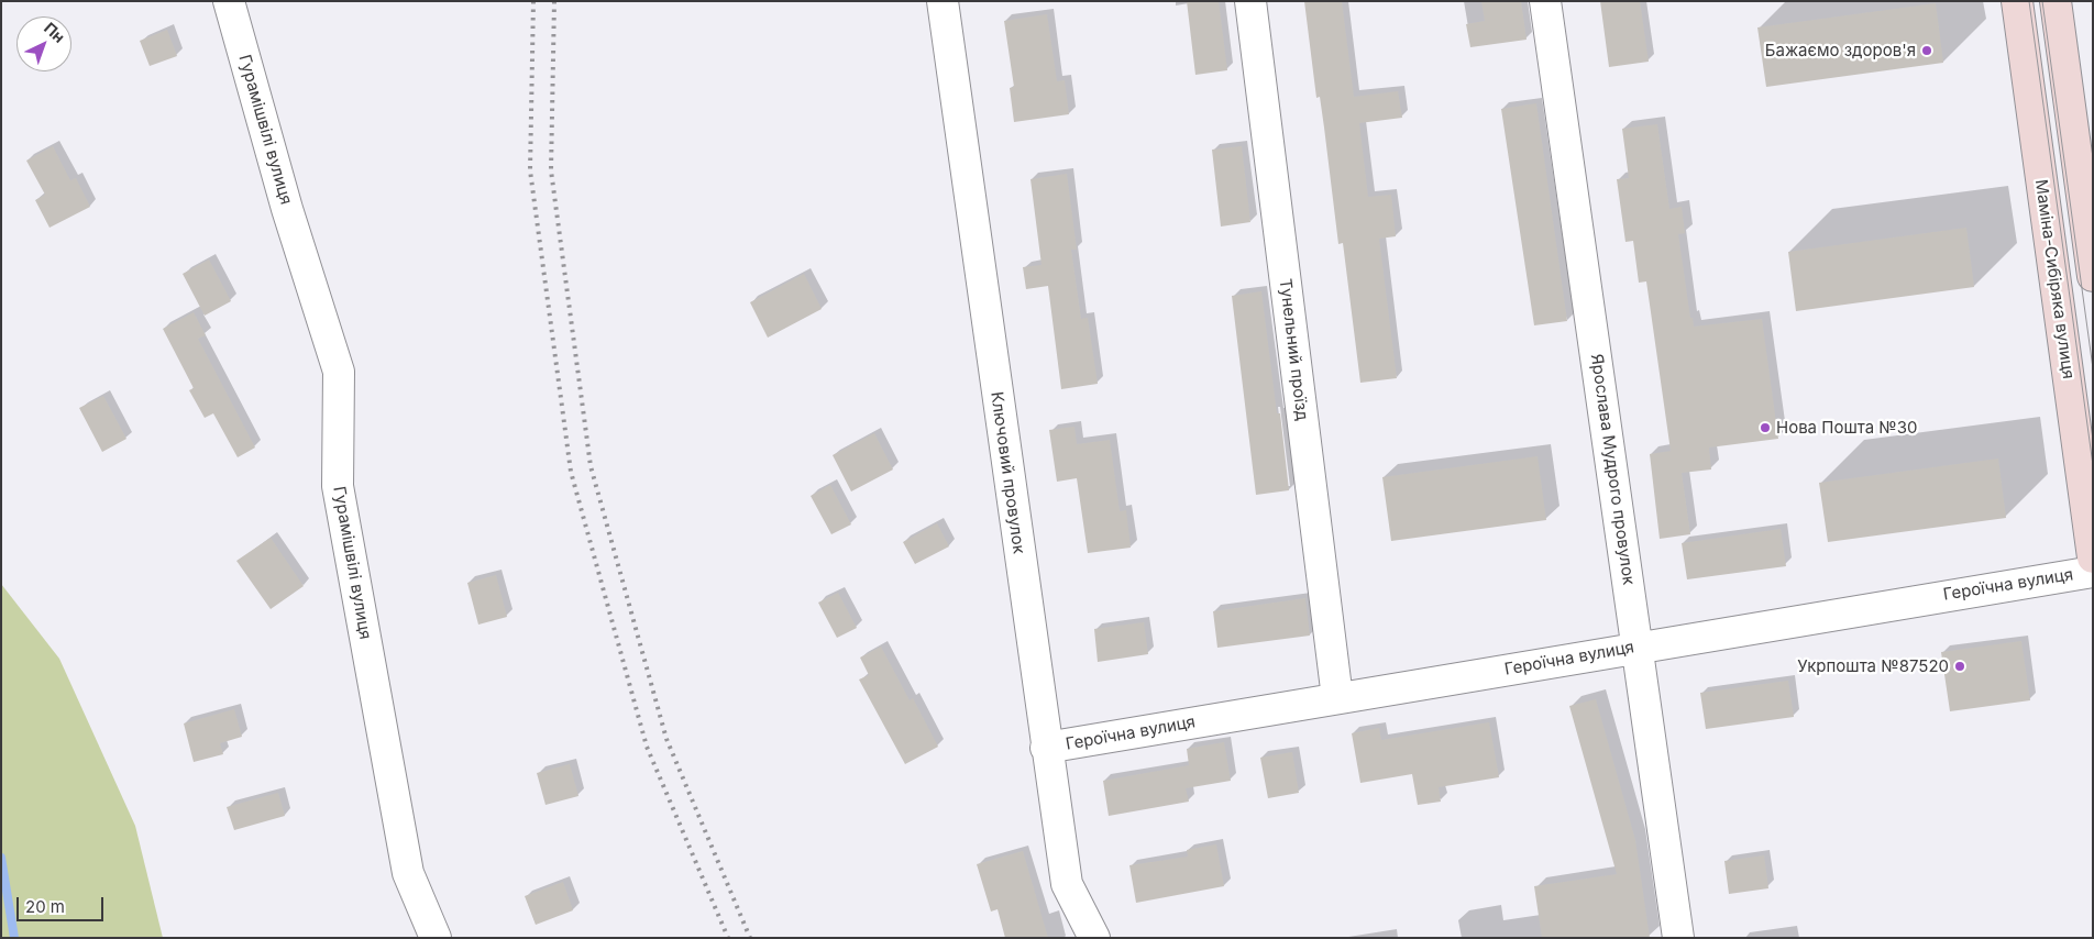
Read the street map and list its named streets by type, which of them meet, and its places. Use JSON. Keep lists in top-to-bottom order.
{
  "streets": {
    "main road": ["Маміна-Сибіряка вулиця"],
    "street": [
      "Гурамішвілі вулиця",
      "Тунельний проїзд",
      "Ярослава Мудрого провулок",
      "Ключовий провулок",
      "Героїчна вулиця"
    ]
  },
  "crossings": [
    ["Тунельний проїзд", "Героїчна вулиця"],
    ["Ярослава Мудрого провулок", "Героїчна вулиця"],
    ["Ключовий провулок", "Героїчна вулиця"]
  ],
  "places": ["Бажаємо здоров'я", "Нова Пошта №30", "Укрпошта №87520"],
  "scale_bar": "20 m",
  "north": "top right"
}
